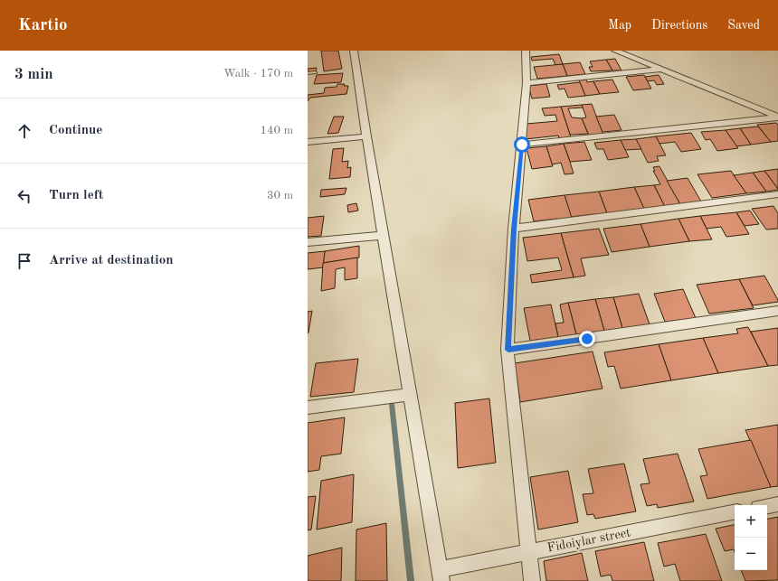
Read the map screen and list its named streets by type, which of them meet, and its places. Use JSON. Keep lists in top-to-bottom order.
{
  "streets": {
    "street": ["Fidoiylar street"]
  },
  "page": {
    "header": "Kartio",
    "nav": ["Map", "Directions", "Saved"],
    "heading": ["3 min", "Walk · 170 m"],
    "list": [
      ["Continue", "140 m"],
      ["Turn left", "30 m"],
      "Arrive at destination"
    ],
    "map_buttons": ["+", "−"]
  }
}
